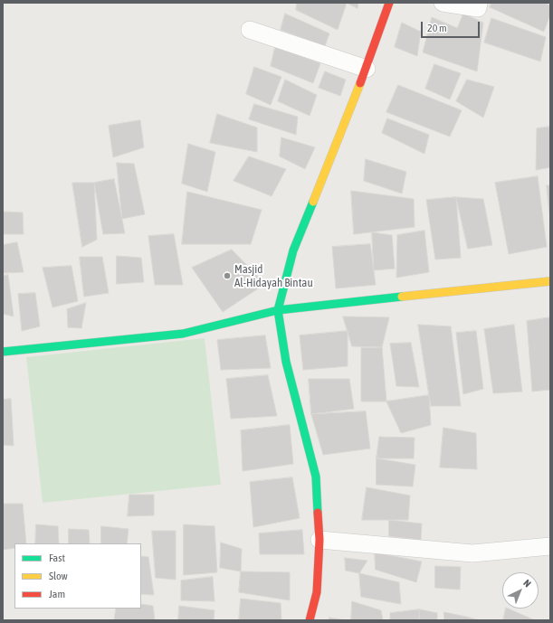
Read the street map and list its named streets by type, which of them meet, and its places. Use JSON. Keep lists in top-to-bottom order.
{
  "places": ["Masjid Al-Hidayah Bintau"],
  "legend": ["Fast", "Slow", "Jam"],
  "scale_bar": "20 m",
  "north": "top right"
}
